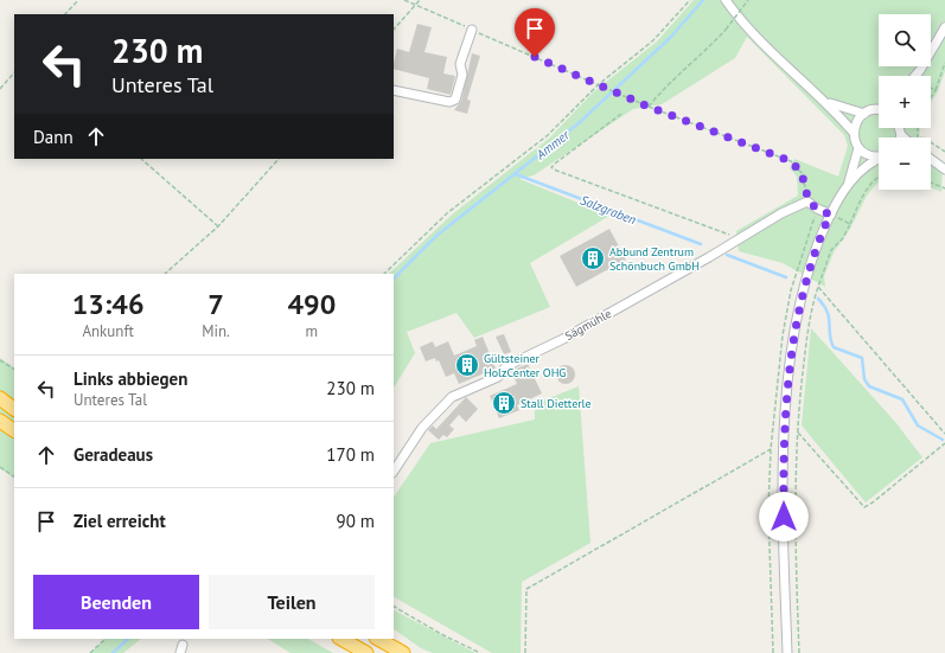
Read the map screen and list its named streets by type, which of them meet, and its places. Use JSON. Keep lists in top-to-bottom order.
{
  "streets": {
    "street": ["Sägmühle"]
  },
  "water": ["Ammer", "Salzgraben"],
  "places": {
    "building": ["Abbund Zentrum Schönbuch GmbH", "Gültsteiner HolzCenter OHG", "Stall Dietterle"]
  },
  "page": {
    "map_buttons": ["+", "−"],
    "turn": ["230 m", "Unteres Tal"],
    "then": "Dann",
    "eta": [
      "13:46",
      "Ankunft",
      "7",
      "Min.",
      "490",
      "m"
    ],
    "list": [
      {
        "name": "Links abbiegen",
        "note": "Unteres Tal",
        "value": "230 m"
      },
      {
        "name": "Geradeaus",
        "value": "170 m"
      },
      {
        "name": "Ziel erreicht",
        "value": "90 m"
      }
    ],
    "buttons": ["Beenden", "Teilen"]
  }
}
